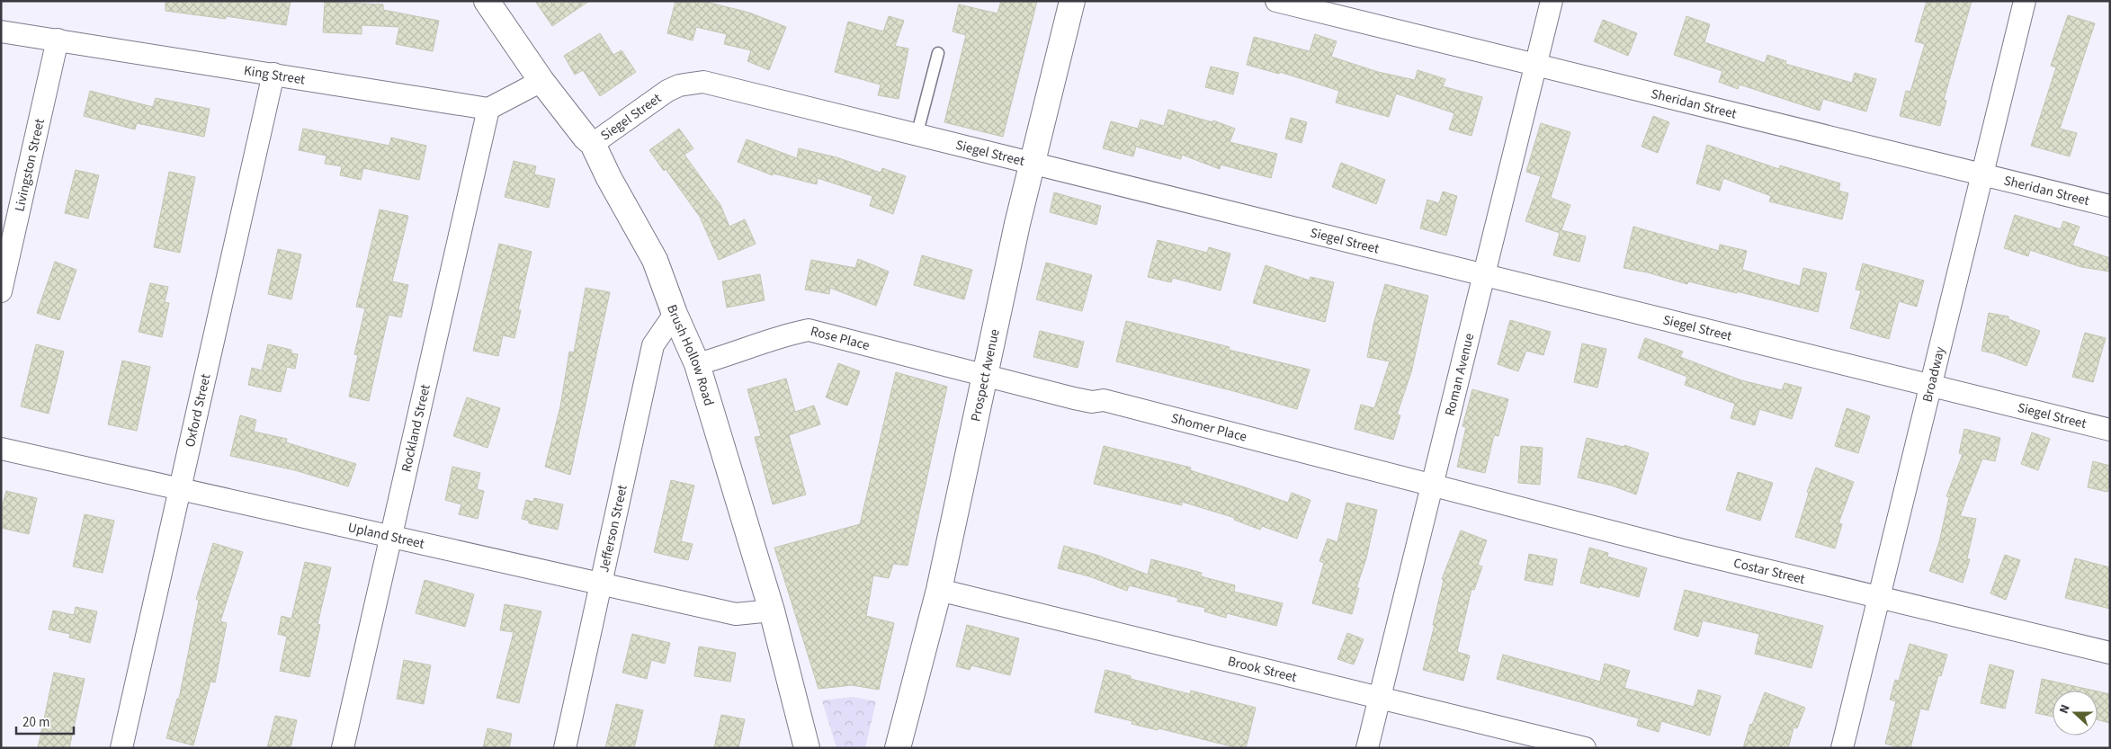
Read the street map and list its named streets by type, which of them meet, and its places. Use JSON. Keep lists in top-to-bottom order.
{
  "streets": {
    "main road": ["Brush Hollow Road", "Prospect Avenue"],
    "street": [
      "King Street",
      "Sheridan Street",
      "Siegel Street",
      "Livingston Street",
      "Rose Place",
      "Broadway",
      "Roman Avenue",
      "Oxford Street",
      "Rockland Street",
      "Shomer Place",
      "Jefferson Street",
      "Upland Street",
      "Costar Street",
      "Brook Street"
    ]
  },
  "crossings": [
    ["King Street", "Livingston Street"],
    ["King Street", "Oxford Street"],
    ["King Street", "Rockland Street"],
    ["Sheridan Street", "Broadway"],
    ["Sheridan Street", "Roman Avenue"],
    ["Siegel Street", "Brush Hollow Road"],
    ["Siegel Street", "Broadway"],
    ["Siegel Street", "Prospect Avenue"],
    ["Siegel Street", "Roman Avenue"],
    ["Rose Place", "Brush Hollow Road"],
    ["Rose Place", "Prospect Avenue"],
    ["Rose Place", "Shomer Place"],
    ["Brush Hollow Road", "Jefferson Street"],
    ["Brush Hollow Road", "Upland Street"],
    ["Broadway", "Costar Street"],
    ["Prospect Avenue", "Shomer Place"],
    ["Prospect Avenue", "Brook Street"],
    ["Roman Avenue", "Shomer Place"],
    ["Roman Avenue", "Costar Street"],
    ["Roman Avenue", "Brook Street"],
    ["Oxford Street", "Upland Street"],
    ["Rockland Street", "Upland Street"],
    ["Shomer Place", "Costar Street"],
    ["Jefferson Street", "Upland Street"]
  ],
  "scale_bar": "20 m",
  "north": "left"
}
